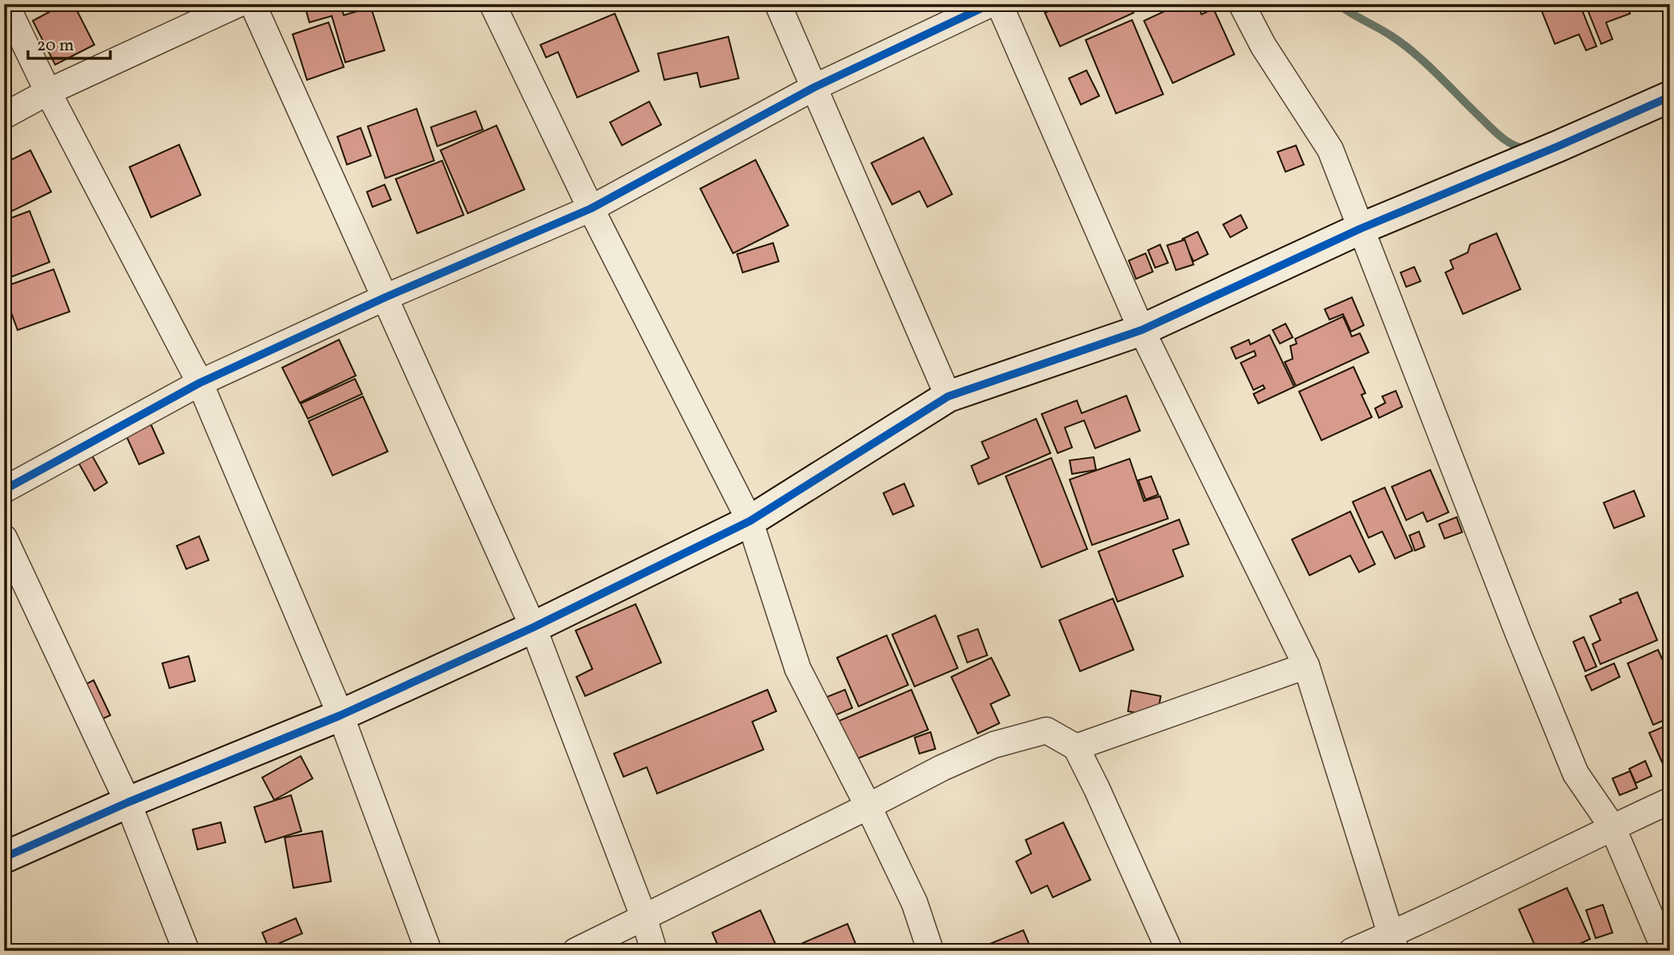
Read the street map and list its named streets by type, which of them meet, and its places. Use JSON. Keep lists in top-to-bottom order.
{
  "scale_bar": "20 m"
}
